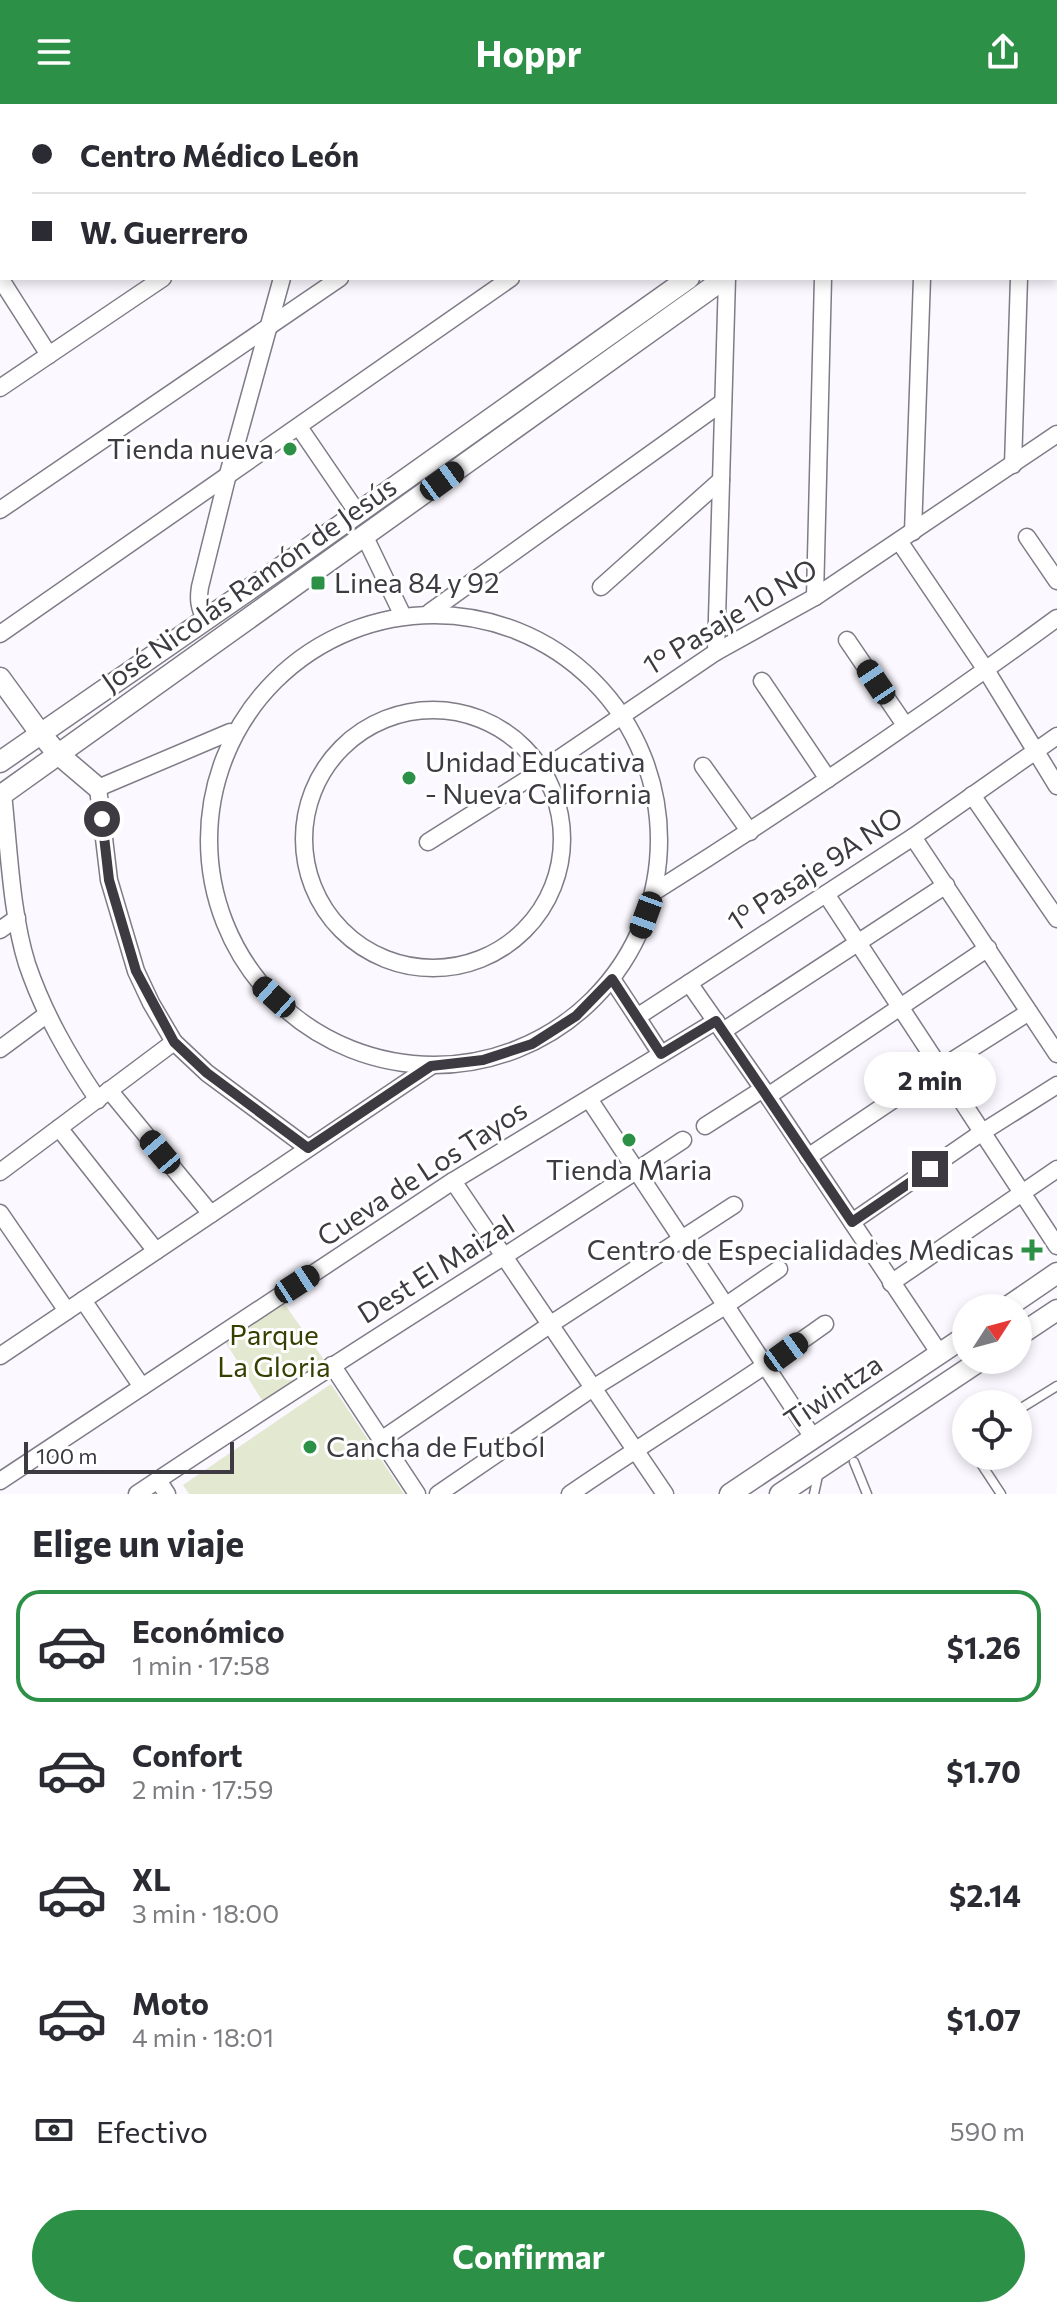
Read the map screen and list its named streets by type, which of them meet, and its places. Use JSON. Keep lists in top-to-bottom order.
{
  "streets": {
    "street": [
      "José Nicolás Ramón de Jesús",
      "1° Pasaje 10 NO",
      "1º Pasaje 9A NO",
      "Cueva de Los Tayos",
      "Dest El Maizal",
      "Tiwintza"
    ]
  },
  "parks": ["Parque La Gloria"],
  "places": {
    "other": [
      "Tienda nueva",
      "Unidad Educativa - Nueva California",
      "Tienda Maria",
      "Cancha de Futbol"
    ],
    "transit": ["Linea 84 y 92"],
    "health": ["Centro de Especialidades Medicas"]
  },
  "scale_bar": "100 m",
  "north": "top right",
  "page": {
    "header": "Hoppr",
    "banner": ["Centro Médico León", "W. Guerrero"],
    "bubble": "2 min",
    "scale": "100 m",
    "heading": "Elige un viaje",
    "list": [
      {
        "name": "Económico",
        "note": "1 min · 17:58",
        "value": "$1.26"
      },
      {
        "name": "Confort",
        "note": "2 min · 17:59",
        "value": "$1.70"
      },
      {
        "name": "XL",
        "note": "3 min · 18:00",
        "value": "$2.14"
      },
      {
        "name": "Moto",
        "note": "4 min · 18:01",
        "value": "$1.07"
      }
    ],
    "pay": ["Efectivo", "590 m"],
    "buttons": "Confirmar"
  }
}
